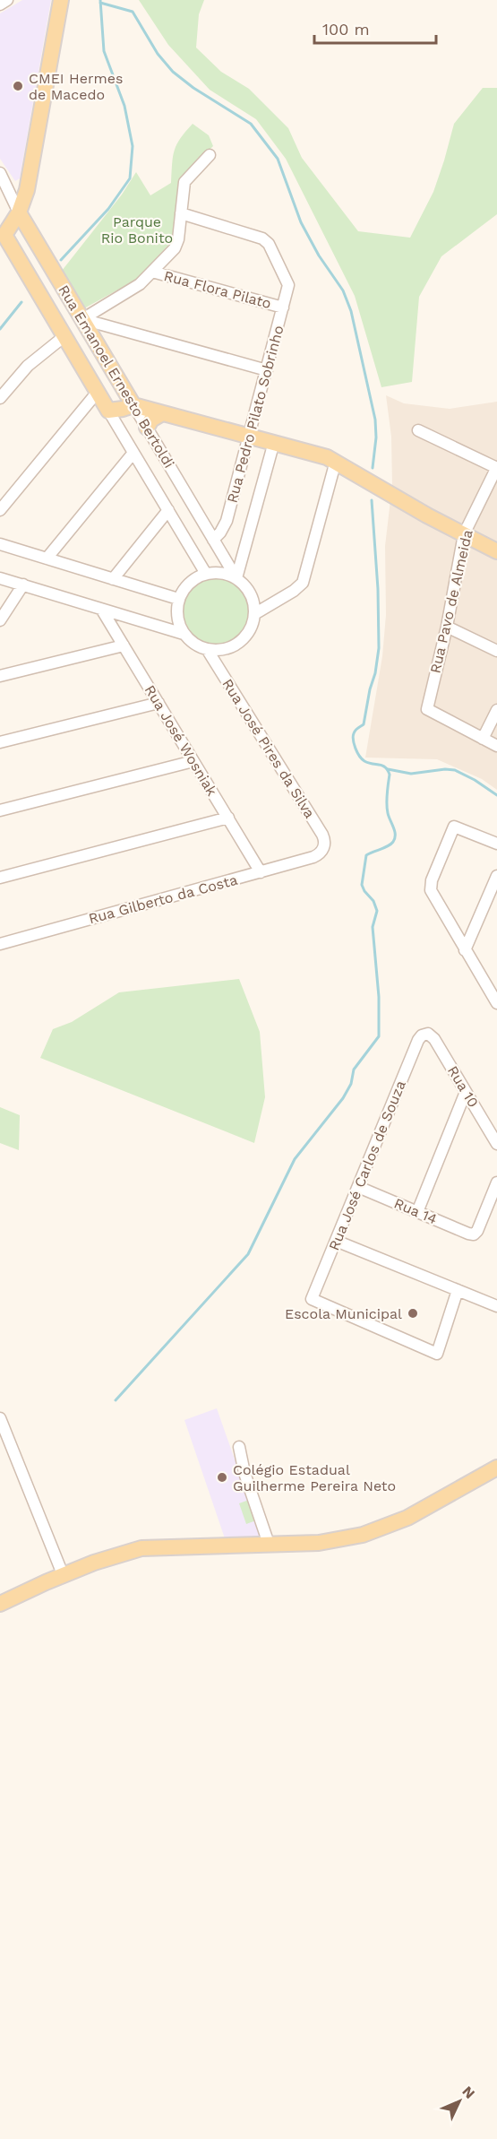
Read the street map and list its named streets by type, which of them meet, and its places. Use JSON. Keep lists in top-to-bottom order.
{
  "streets": {
    "main road": ["Rua Emanoel Ernesto Bertoldi"],
    "street": [
      "Rua Flora Pilato",
      "Rua Pedro Pilato Sobrinho",
      "Rua Pavo de Almeida",
      "Rua José Wosniak",
      "Rua José Pires da Silva",
      "Rua Gilberto da Costa",
      "Rua 10",
      "Rua José Carlos de Souza",
      "Rua 14"
    ]
  },
  "crossings": [
    ["Rua Flora Pilato", "Rua Pedro Pilato Sobrinho"],
    ["Rua Emanoel Ernesto Bertoldi", "Rua Pedro Pilato Sobrinho"],
    ["Rua Emanoel Ernesto Bertoldi", "Rua José Pires da Silva"],
    ["Rua Pedro Pilato Sobrinho", "Rua José Pires da Silva"],
    ["Rua José Wosniak", "Rua Gilberto da Costa"],
    ["Rua José Pires da Silva", "Rua Gilberto da Costa"],
    ["Rua 10", "Rua José Carlos de Souza"],
    ["Rua José Carlos de Souza", "Rua 14"]
  ],
  "parks": ["Parque Rio Bonito"],
  "places": ["CMEI Hermes de Macedo", "Escola Municipal", "Colégio Estadual Guilherme Pereira Neto"],
  "scale_bar": "100 m",
  "north": "top right"
}
